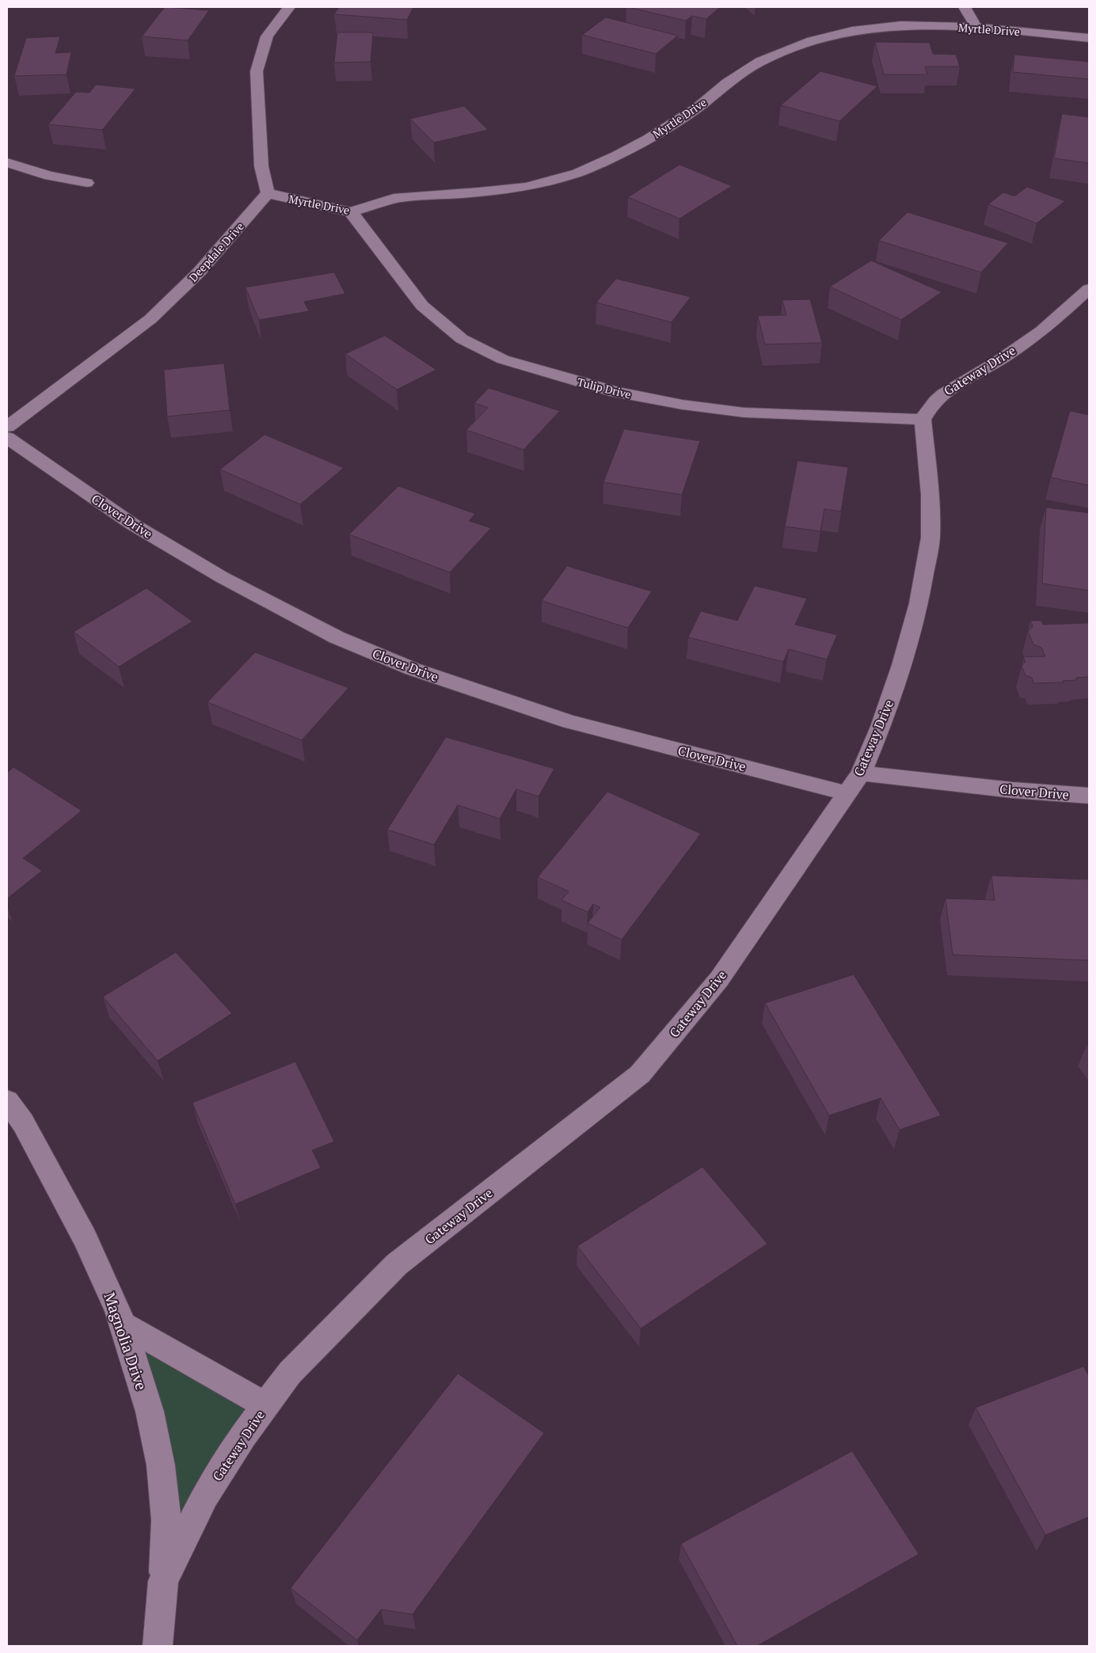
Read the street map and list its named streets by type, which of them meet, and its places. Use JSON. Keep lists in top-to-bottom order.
{
  "streets": {
    "street": [
      "Myrtle Drive",
      "Deepdale Drive",
      "Gateway Drive",
      "Tulip Drive",
      "Clover Drive",
      "Magnolia Drive"
    ]
  },
  "crossings": [
    ["Myrtle Drive", "Deepdale Drive"],
    ["Myrtle Drive", "Tulip Drive"],
    ["Gateway Drive", "Tulip Drive"],
    ["Gateway Drive", "Clover Drive"],
    ["Gateway Drive", "Magnolia Drive"]
  ]
}
